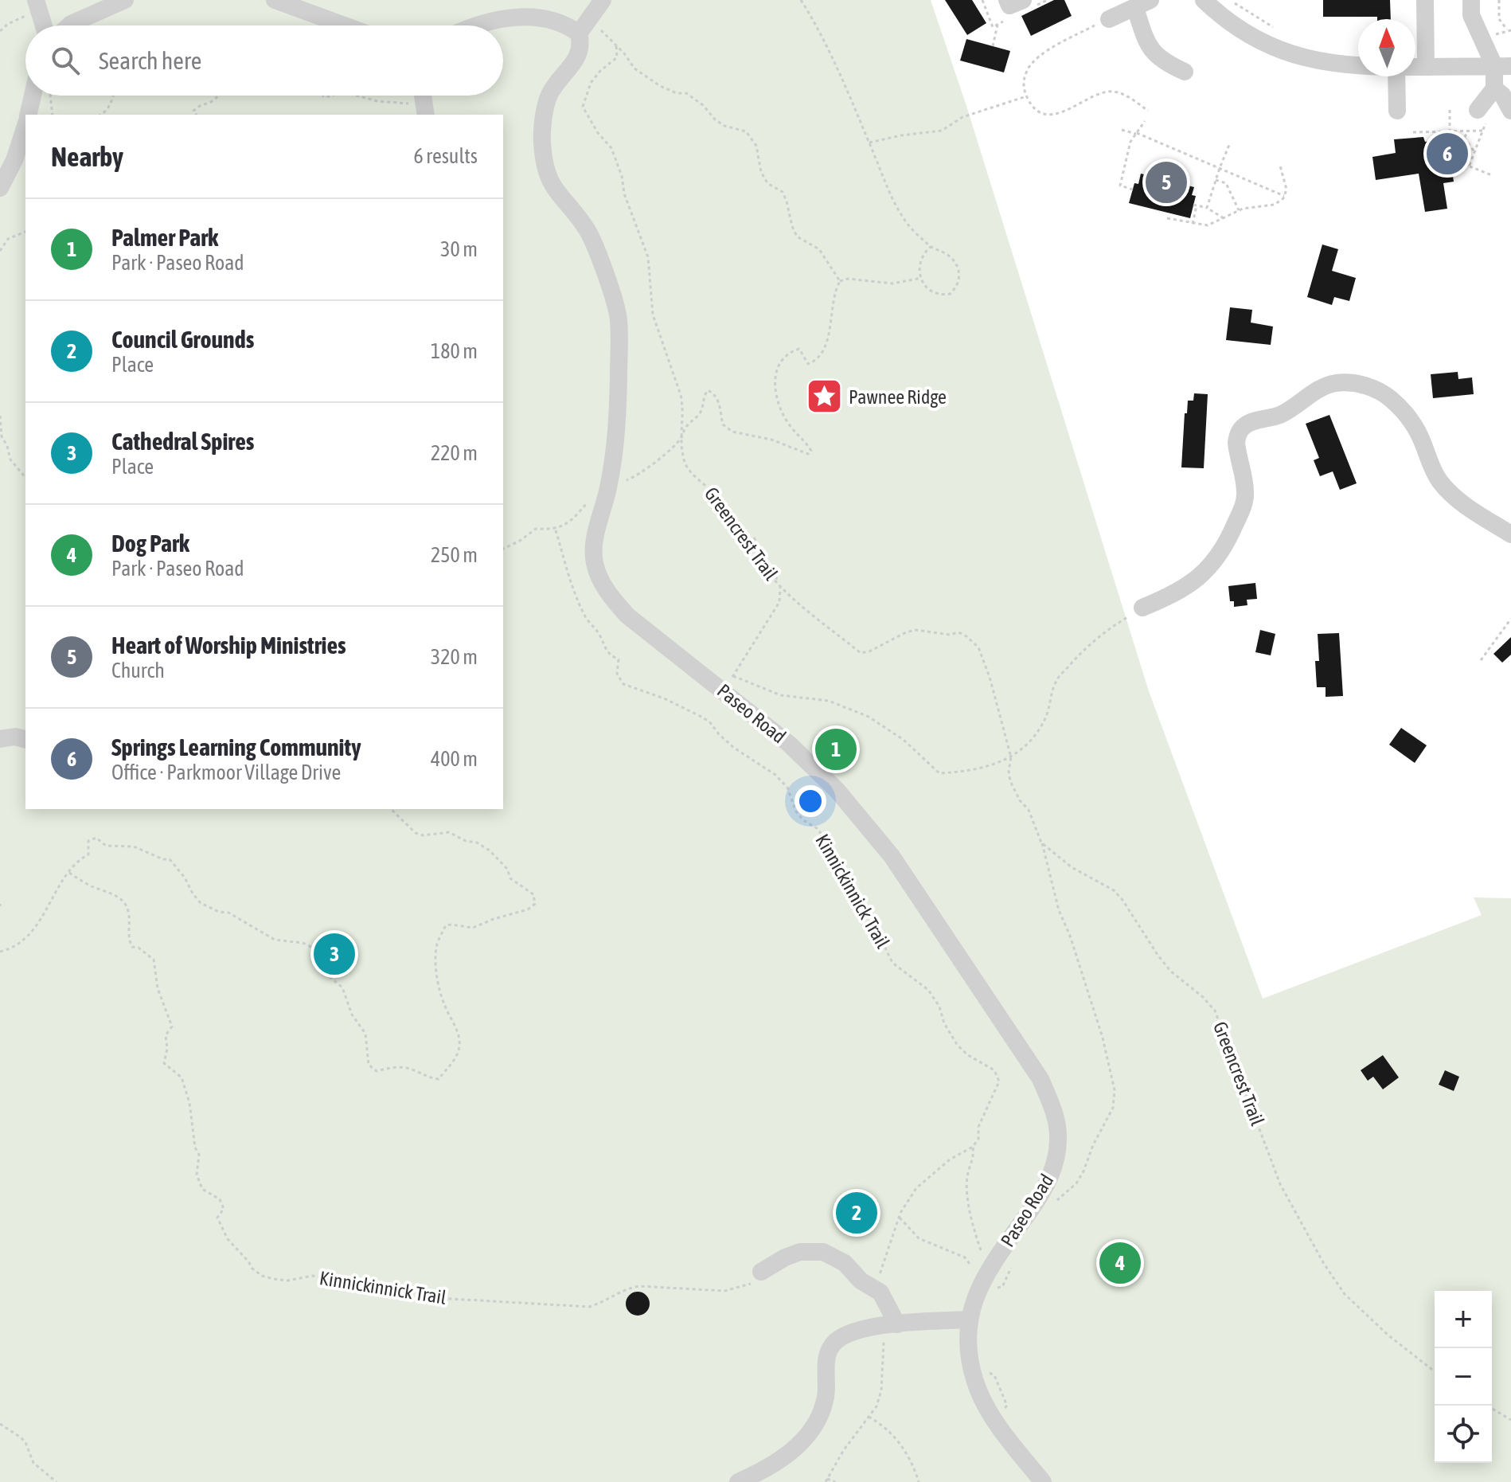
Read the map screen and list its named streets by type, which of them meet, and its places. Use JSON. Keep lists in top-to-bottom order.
{
  "streets": {
    "street": ["Paseo Road"],
    "path": ["Greencrest Trail", "Kinnickinnick Trail"]
  },
  "places": {
    "place": ["Pawnee Ridge"]
  },
  "north": "top",
  "page": {
    "search": "Search here",
    "heading": ["Nearby", "6 results"],
    "pins": [
      "6",
      "5",
      "1",
      "3",
      "2",
      "4"
    ],
    "list": [
      {
        "mark": "1",
        "name": "Palmer Park",
        "note": "Park · Paseo Road",
        "value": "30 m"
      },
      {
        "mark": "2",
        "name": "Council Grounds",
        "note": "Place",
        "value": "180 m"
      },
      {
        "mark": "3",
        "name": "Cathedral Spires",
        "note": "Place",
        "value": "220 m"
      },
      {
        "mark": "4",
        "name": "Dog Park",
        "note": "Park · Paseo Road",
        "value": "250 m"
      },
      {
        "mark": "5",
        "name": "Heart of Worship Ministries",
        "note": "Church",
        "value": "320 m"
      },
      {
        "mark": "6",
        "name": "Springs Learning Community",
        "note": "Office · Parkmoor Village Drive",
        "value": "400 m"
      }
    ],
    "map_buttons": ["+", "−"]
  }
}
